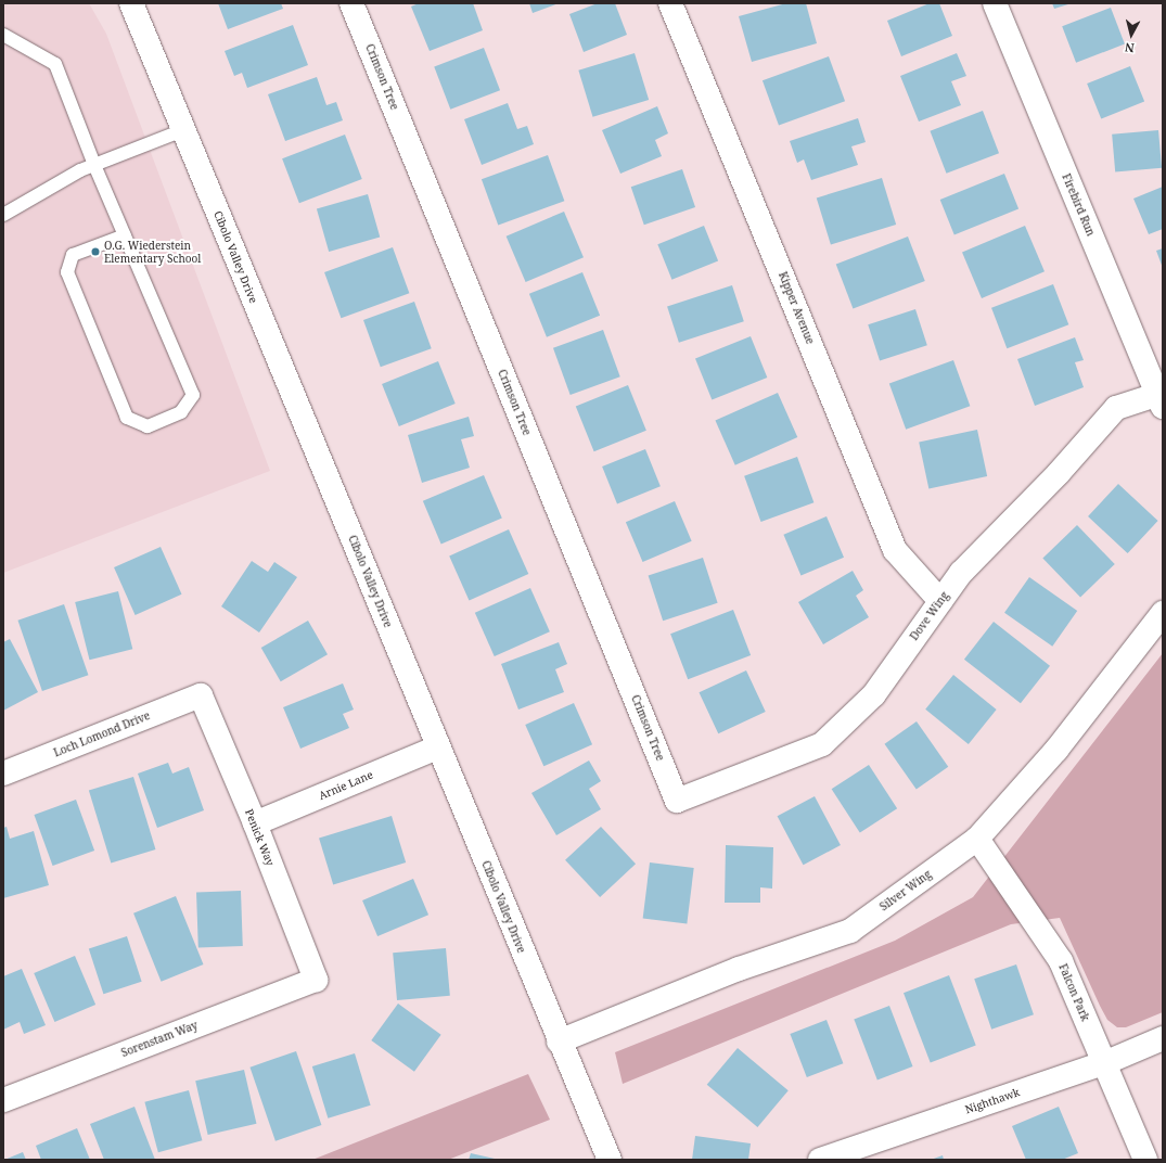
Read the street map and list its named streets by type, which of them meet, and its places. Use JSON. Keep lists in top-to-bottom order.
{
  "streets": {
    "street": [
      "Crimson Tree",
      "Firebird Run",
      "Cibolo Valley Drive",
      "Kipper Avenue",
      "Dove Wing",
      "Loch Lomond Drive",
      "Arnie Lane",
      "Penick Way",
      "Silver Wing",
      "Falcon Park",
      "Sorenstam Way",
      "Nighthawk"
    ]
  },
  "crossings": [
    ["Crimson Tree", "Dove Wing"],
    ["Firebird Run", "Dove Wing"],
    ["Cibolo Valley Drive", "Arnie Lane"],
    ["Cibolo Valley Drive", "Silver Wing"],
    ["Kipper Avenue", "Dove Wing"],
    ["Loch Lomond Drive", "Penick Way"],
    ["Arnie Lane", "Penick Way"],
    ["Penick Way", "Sorenstam Way"],
    ["Silver Wing", "Falcon Park"],
    ["Falcon Park", "Nighthawk"]
  ],
  "places": ["O.G. Wiederstein Elementary School"],
  "north": "bottom"
}
